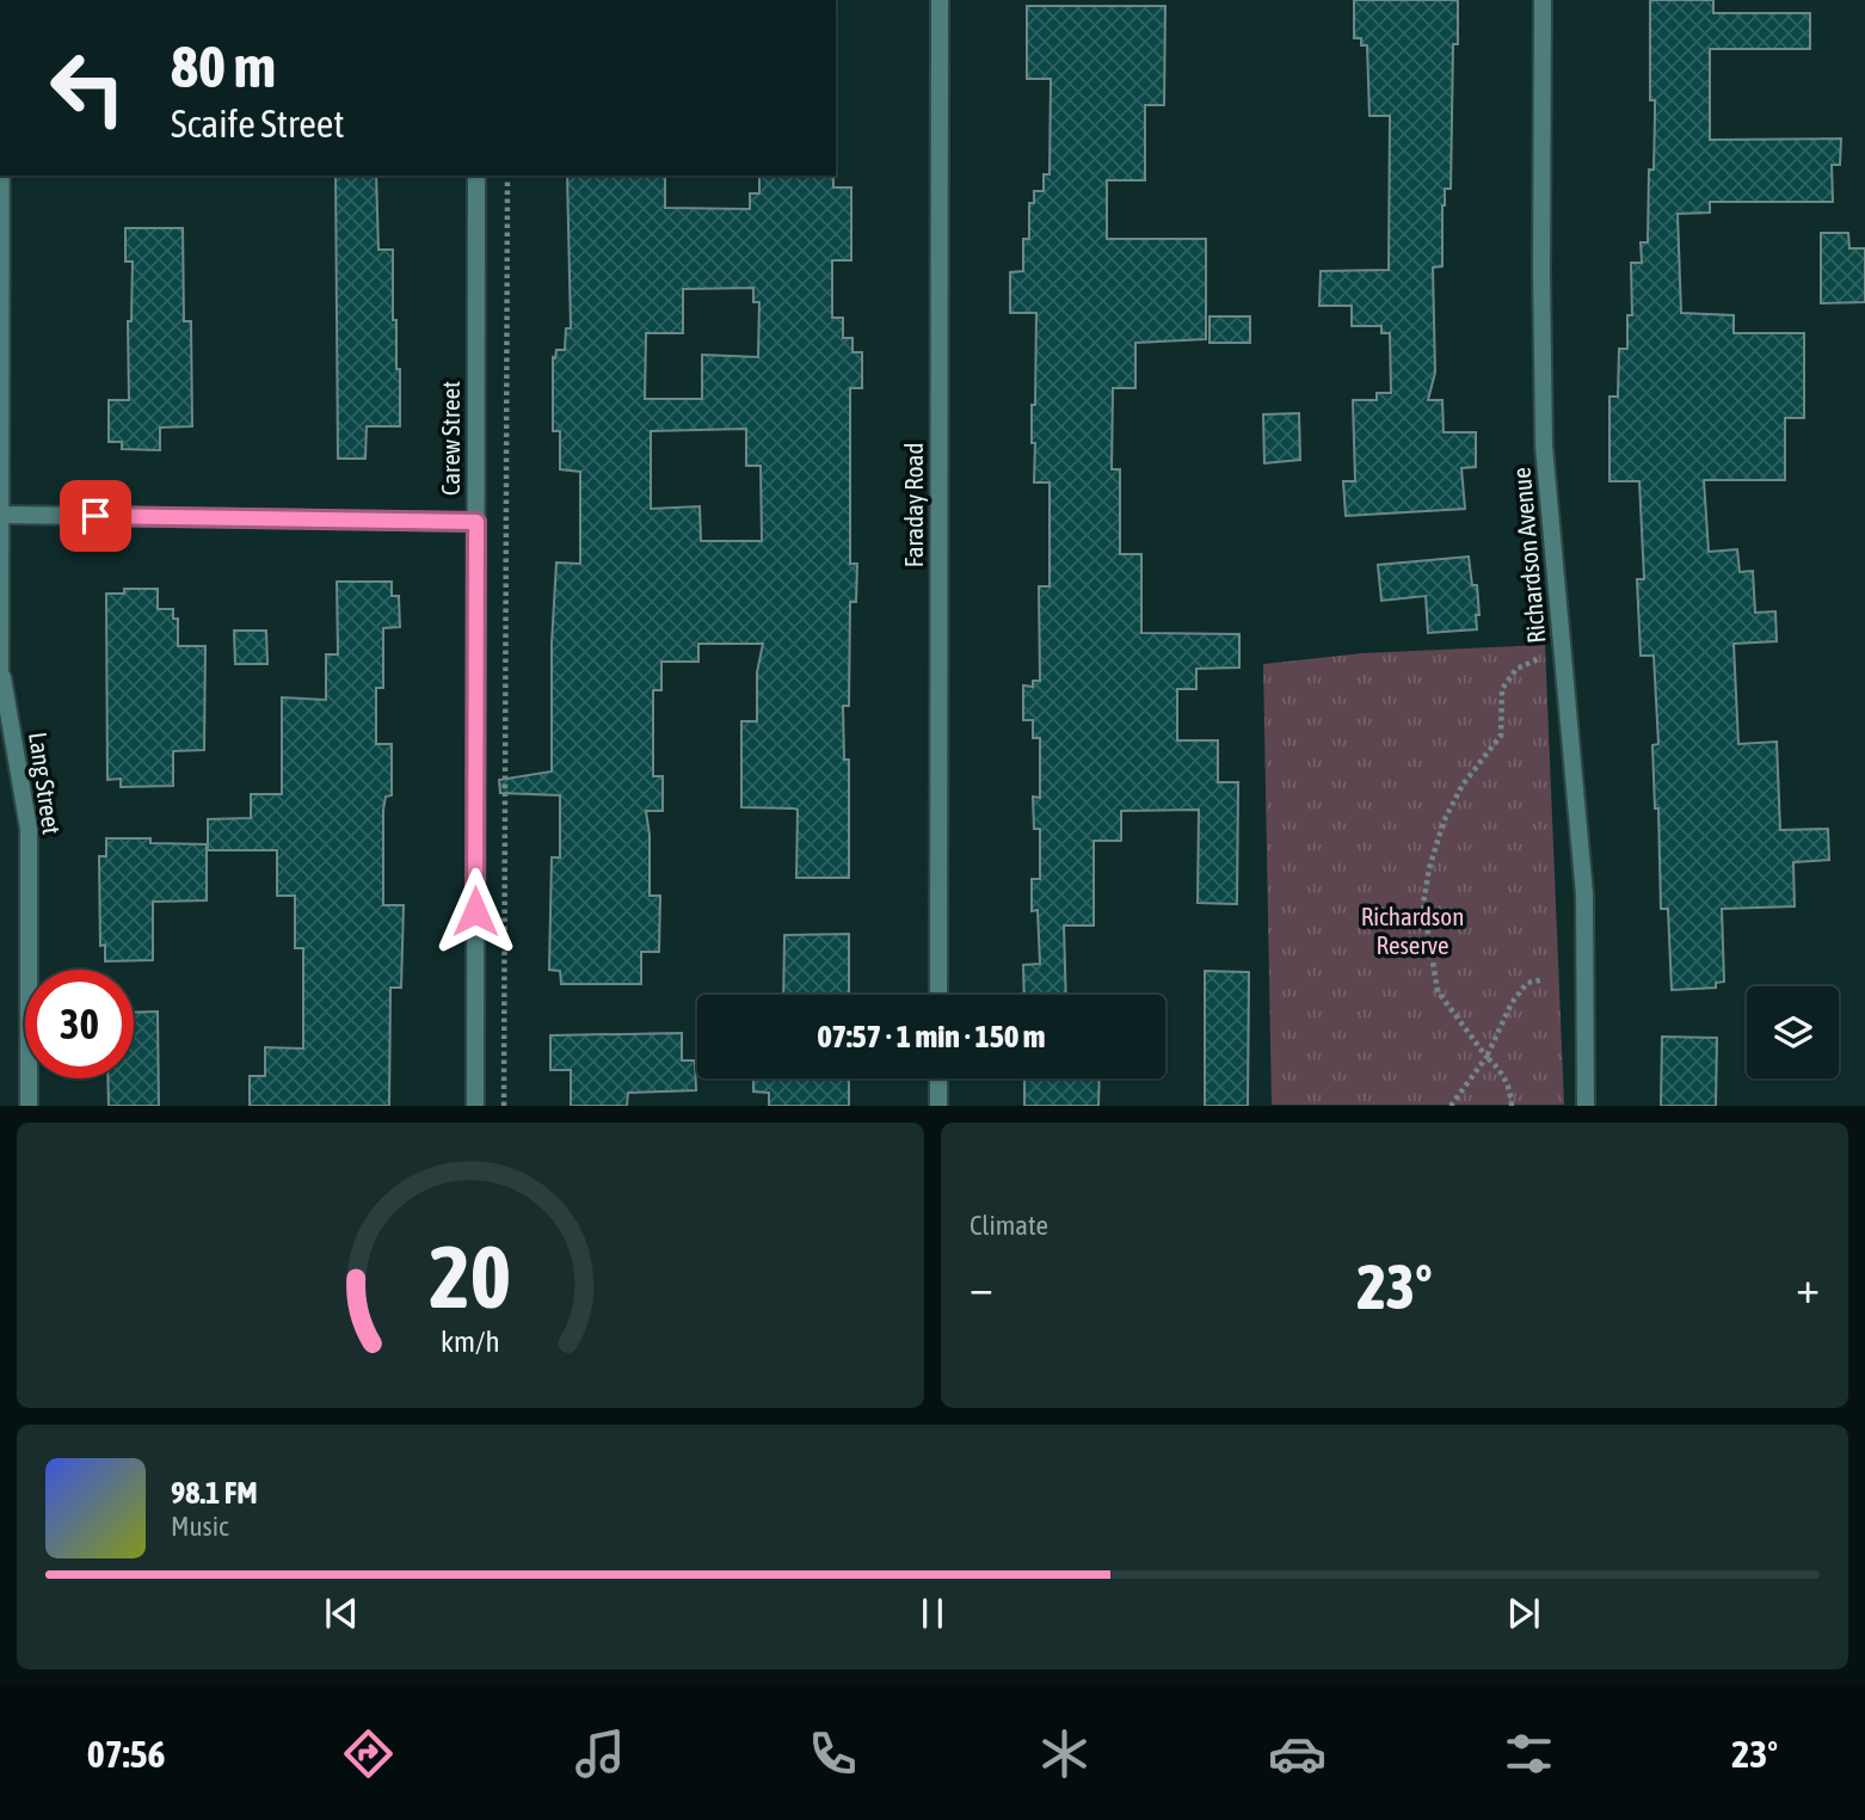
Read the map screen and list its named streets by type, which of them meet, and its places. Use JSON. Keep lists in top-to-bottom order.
{
  "streets": {
    "street": [
      "Carew Street",
      "Faraday Road",
      "Richardson Avenue",
      "Lang Street"
    ]
  },
  "parks": ["Richardson Reserve"],
  "page": {
    "turn": ["80 m", "Scaife Street"],
    "limit": "30",
    "trip": "07:57 · 1 min · 150 m",
    "tile": "Climate",
    "heat": ["−", "23°", "+"],
    "song": ["98.1 FM", "Music"],
    "tabs": ["07:56", "23°"],
    "gauge": ["20", "km/h"]
  }
}
